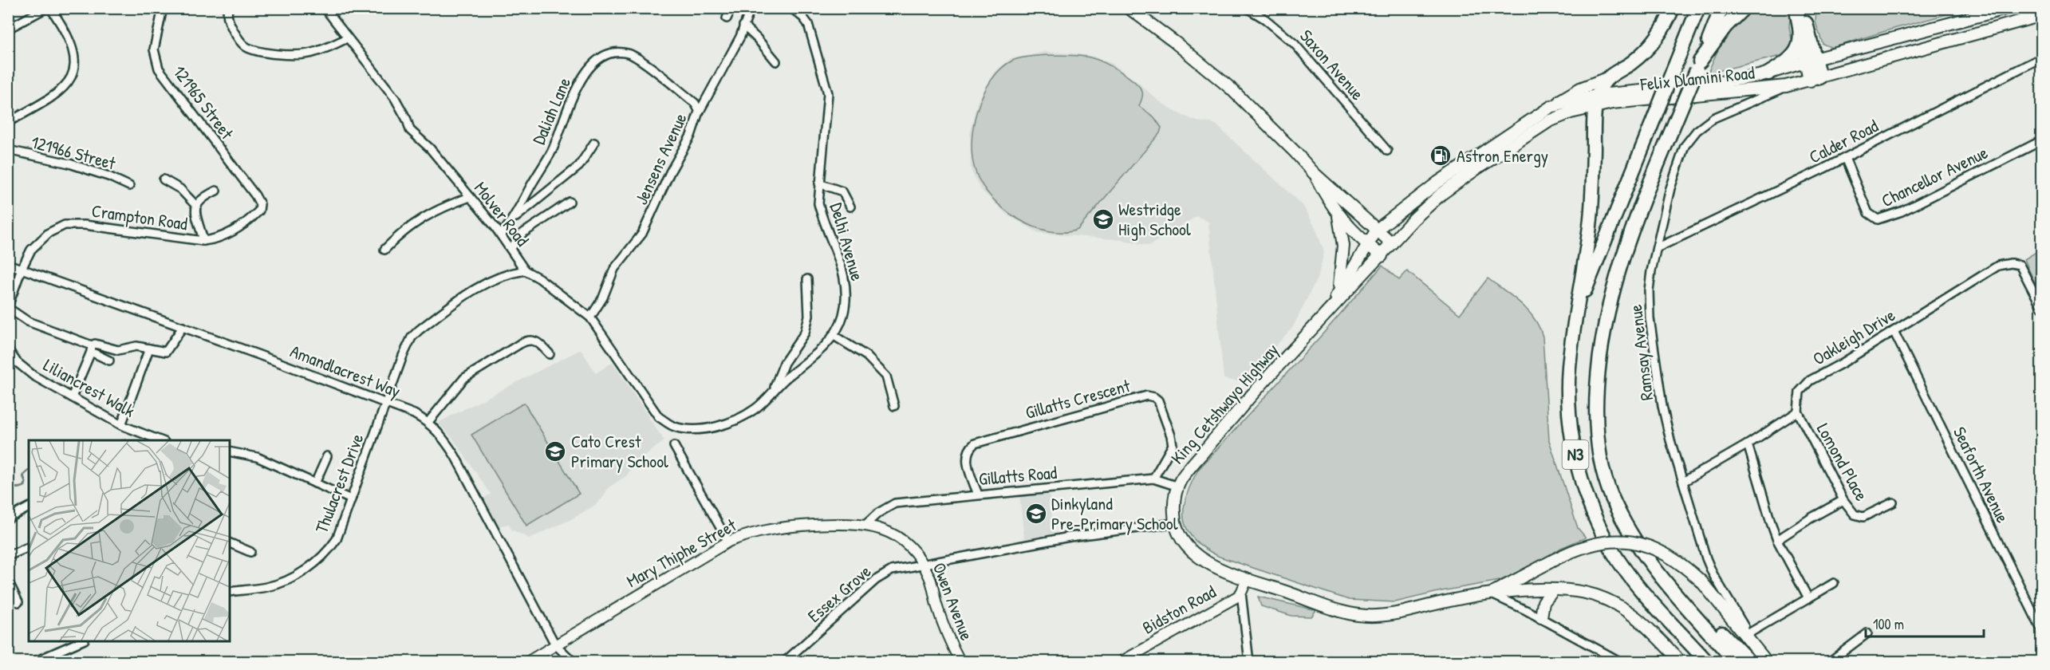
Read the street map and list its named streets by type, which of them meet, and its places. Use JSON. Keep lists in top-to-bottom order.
{
  "streets": {
    "highway": ["N3"],
    "main road": ["Felix Dlamini Road", "King Cetshwayo Highway"],
    "street": [
      "Saxon Avenue",
      "121965 Street",
      "Daliah Lane",
      "Calder Road",
      "121966 Street",
      "Jensens Avenue",
      "Chancellor Avenue",
      "Molver Road",
      "Crampton Road",
      "Delhi Avenue",
      "Oakleigh Drive",
      "Ramsay Avenue",
      "Amandlacrest Way",
      "Liliancrest Walk",
      "Gillatts Crescent",
      "Lomond Place",
      "Seaforth Avenue",
      "Gillatts Road",
      "Thulacrest Drive",
      "Mary Thiphe Street",
      "Essex Grove",
      "Owen Avenue",
      "Bidston Road"
    ]
  },
  "crossings": [
    ["Felix Dlamini Road", "Ramsay Avenue"],
    ["Felix Dlamini Road", "King Cetshwayo Highway"],
    ["121965 Street", "Crampton Road"],
    ["Daliah Lane", "Jensens Avenue"],
    ["Daliah Lane", "Molver Road"],
    ["Calder Road", "Chancellor Avenue"],
    ["Calder Road", "Ramsay Avenue"],
    ["Jensens Avenue", "Molver Road"],
    ["Molver Road", "Delhi Avenue"],
    ["Molver Road", "Thulacrest Drive"],
    ["Crampton Road", "Amandlacrest Way"],
    ["Oakleigh Drive", "Lomond Place"],
    ["Oakleigh Drive", "Seaforth Avenue"],
    ["Amandlacrest Way", "Thulacrest Drive"],
    ["Amandlacrest Way", "Mary Thiphe Street"],
    ["Gillatts Crescent", "Gillatts Road"],
    ["King Cetshwayo Highway", "Gillatts Road"],
    ["King Cetshwayo Highway", "Essex Grove"],
    ["King Cetshwayo Highway", "Bidston Road"],
    ["Gillatts Road", "Mary Thiphe Street"],
    ["Gillatts Road", "Owen Avenue"],
    ["Mary Thiphe Street", "Owen Avenue"],
    ["Essex Grove", "Owen Avenue"]
  ],
  "places": {
    "fuel station": ["Astron Energy"],
    "school or university": ["Westridge High School", "Cato Crest Primary School", "Dinkyland Pre-Primary School"]
  },
  "scale_bar": "100 m"
}
